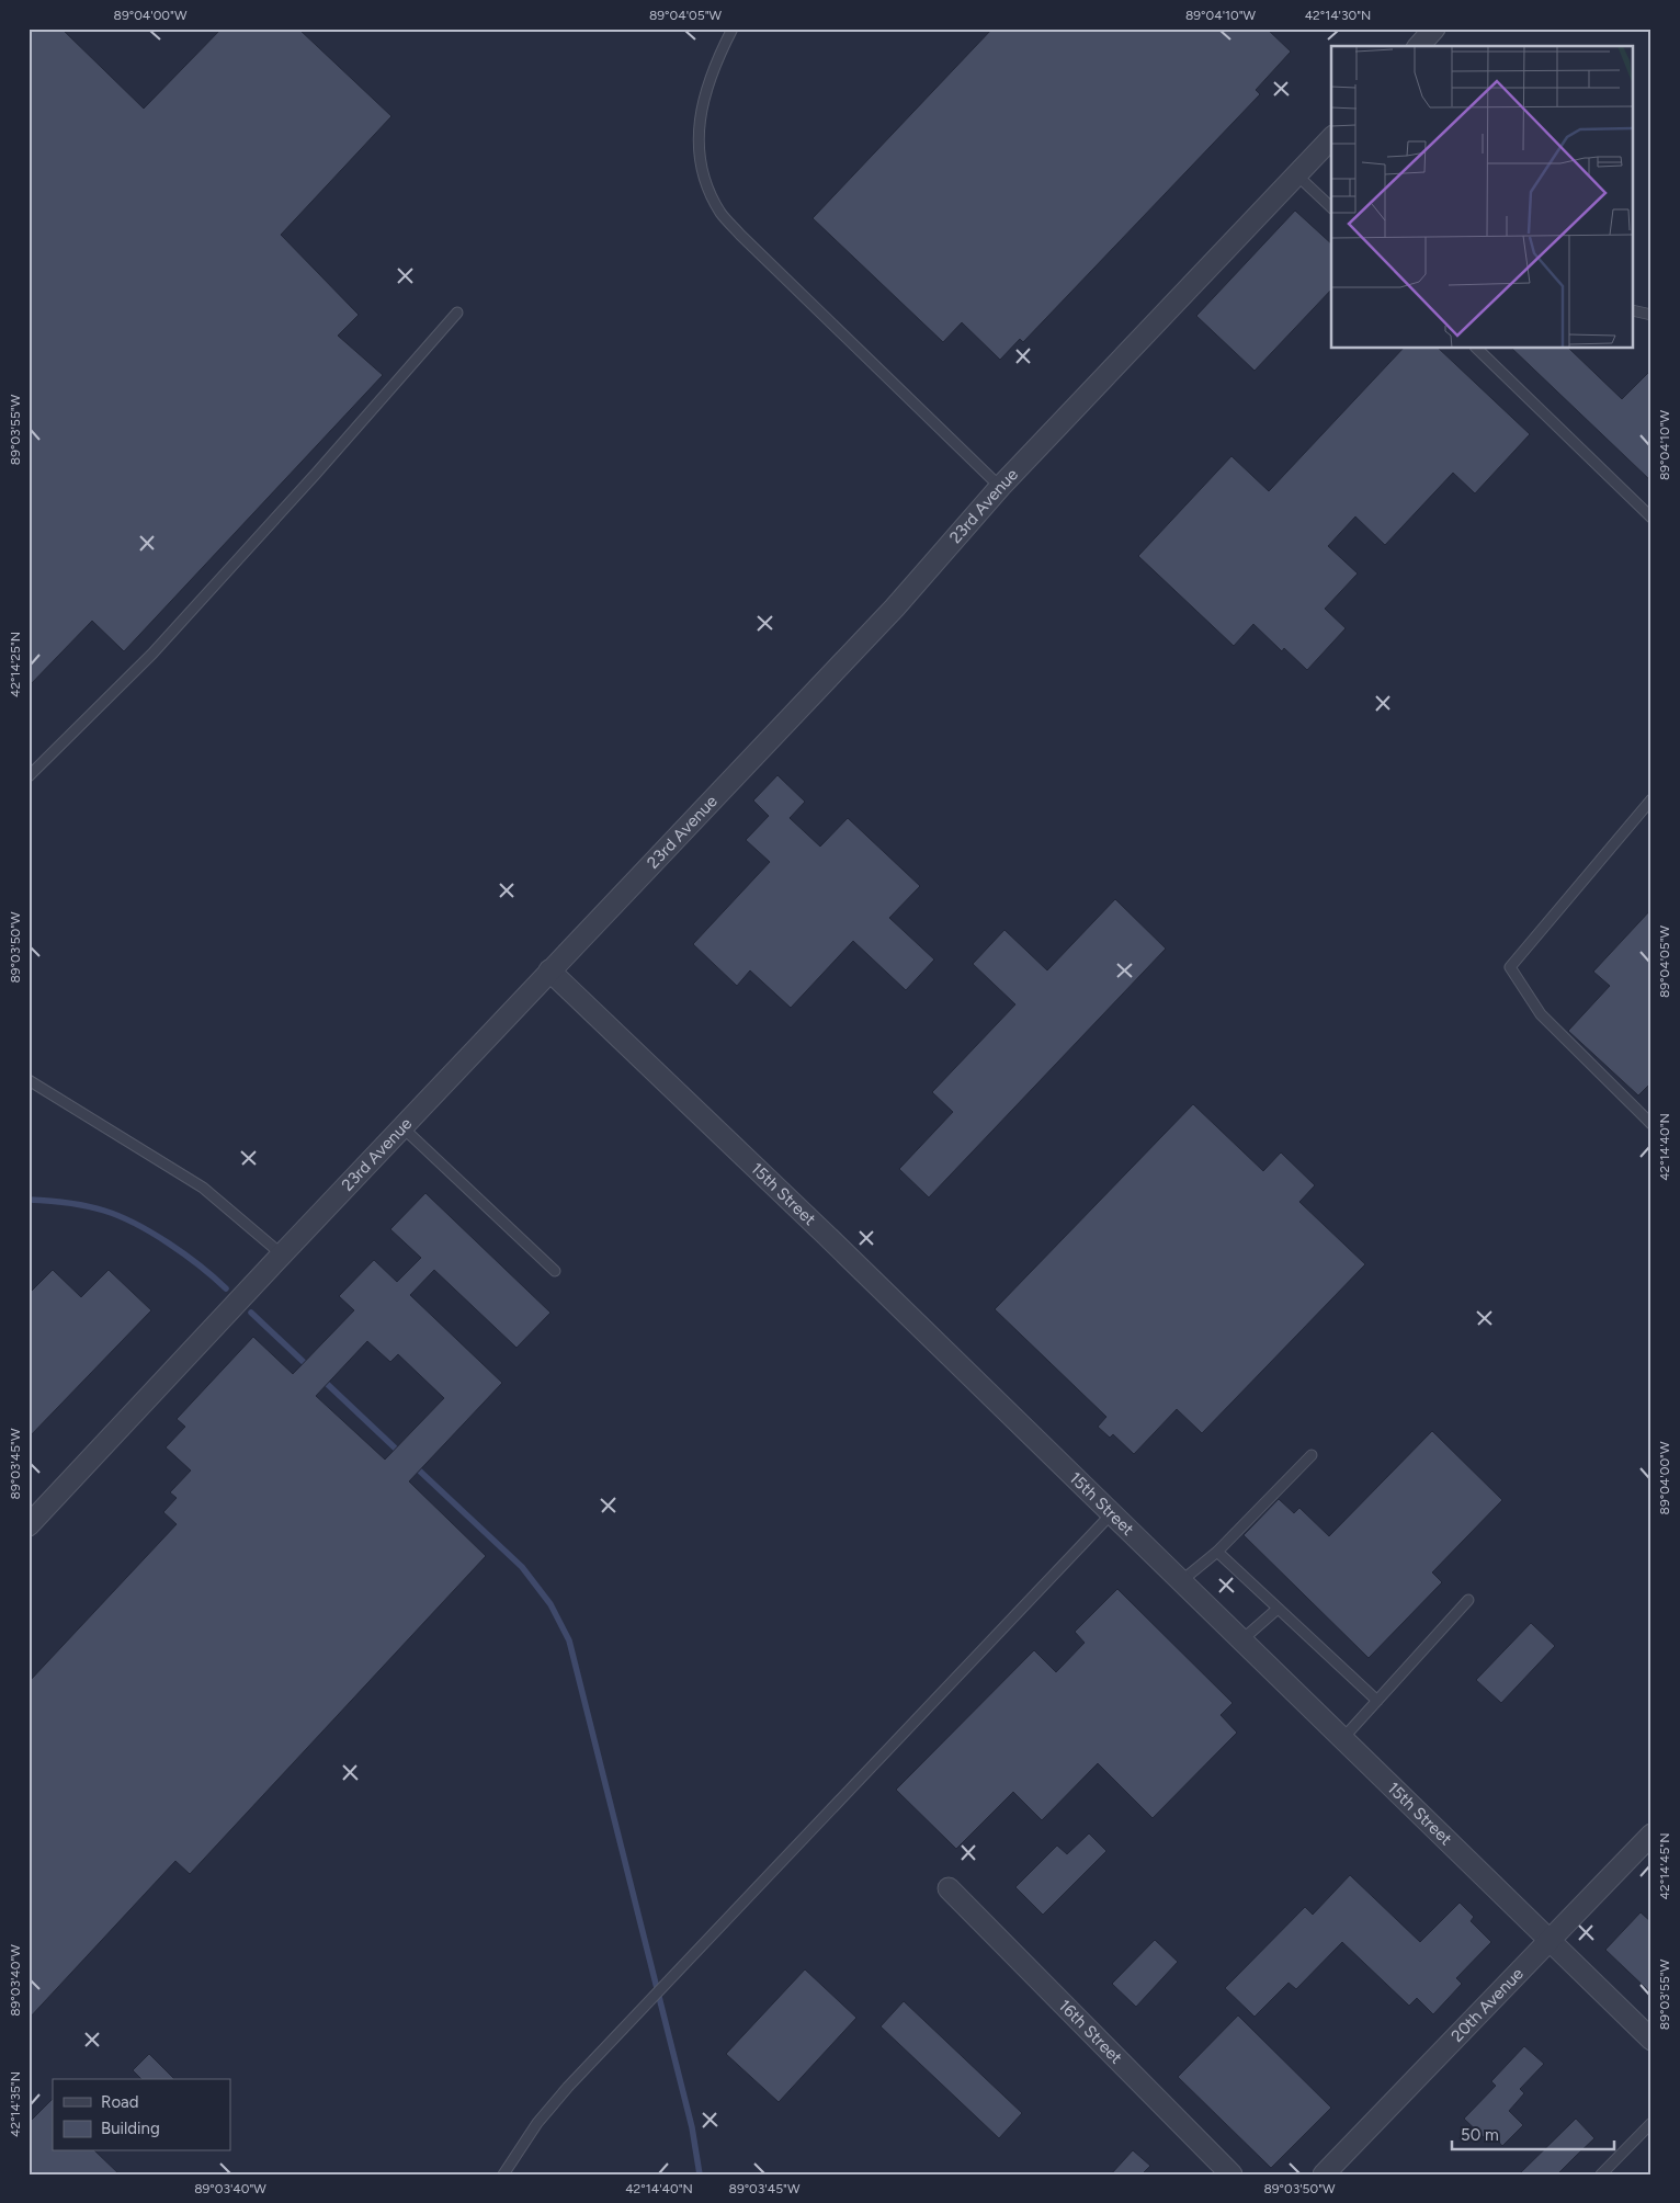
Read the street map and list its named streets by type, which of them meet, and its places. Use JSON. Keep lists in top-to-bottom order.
{
  "streets": {
    "street": [
      "23rd Avenue",
      "15th Street",
      "20th Avenue",
      "16th Street"
    ]
  },
  "crossings": [
    ["23rd Avenue", "15th Street"],
    ["15th Street", "20th Avenue"]
  ],
  "legend": ["Road", "Building"],
  "scale_bar": "50 m",
  "coordinates": [
    "89°04'00\"W",
    "89°04'05\"W",
    "89°04'10\"W",
    "42°14'30\"N",
    "89°03'55\"W",
    "42°14'25\"N",
    "89°03'50\"W",
    "42°14'40\"N",
    "89°03'45\"W",
    "42°14'45\"N",
    "89°03'40\"W",
    "42°14'35\"N"
  ]
}
